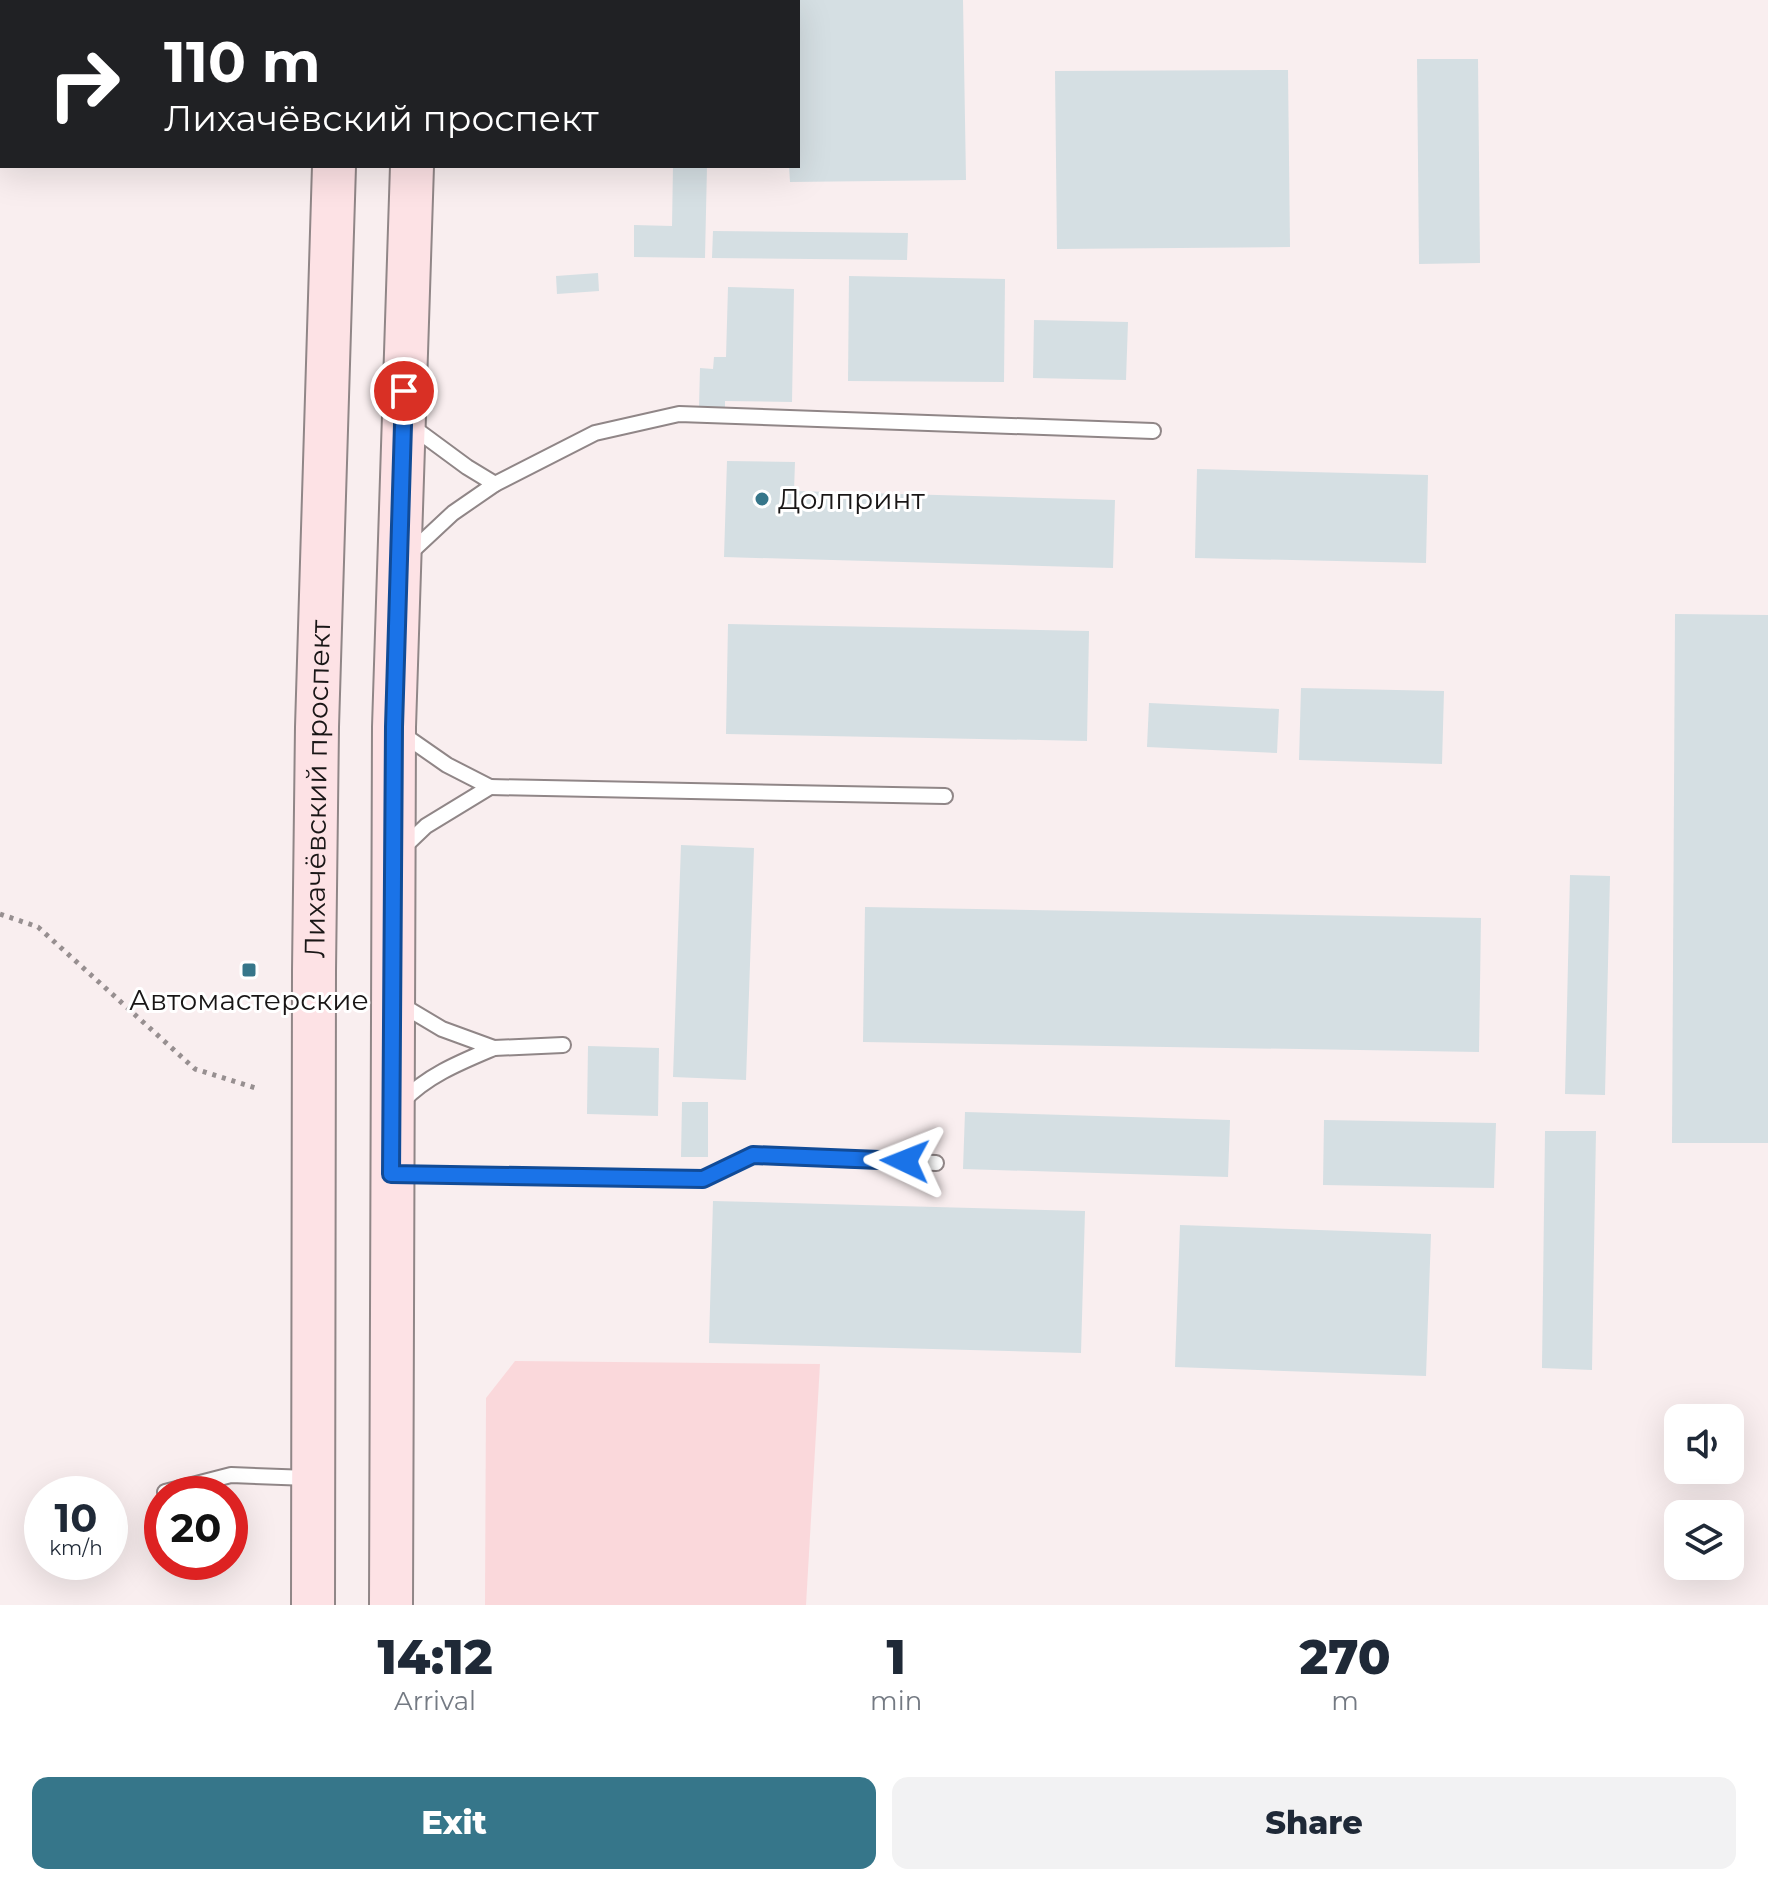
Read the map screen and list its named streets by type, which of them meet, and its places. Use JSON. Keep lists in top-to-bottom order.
{
  "streets": {
    "main road": ["Лихачёвский проспект"]
  },
  "places": {
    "other": ["Долпринт"],
    "transit": ["Автомастерские"]
  },
  "page": {
    "turn": ["110 m", "Лихачёвский проспект"],
    "speed": "10 km/h",
    "limit": "20",
    "eta": [
      "14:12",
      "Arrival",
      "1",
      "min",
      "270",
      "m"
    ],
    "buttons": ["Exit", "Share"]
  }
}
